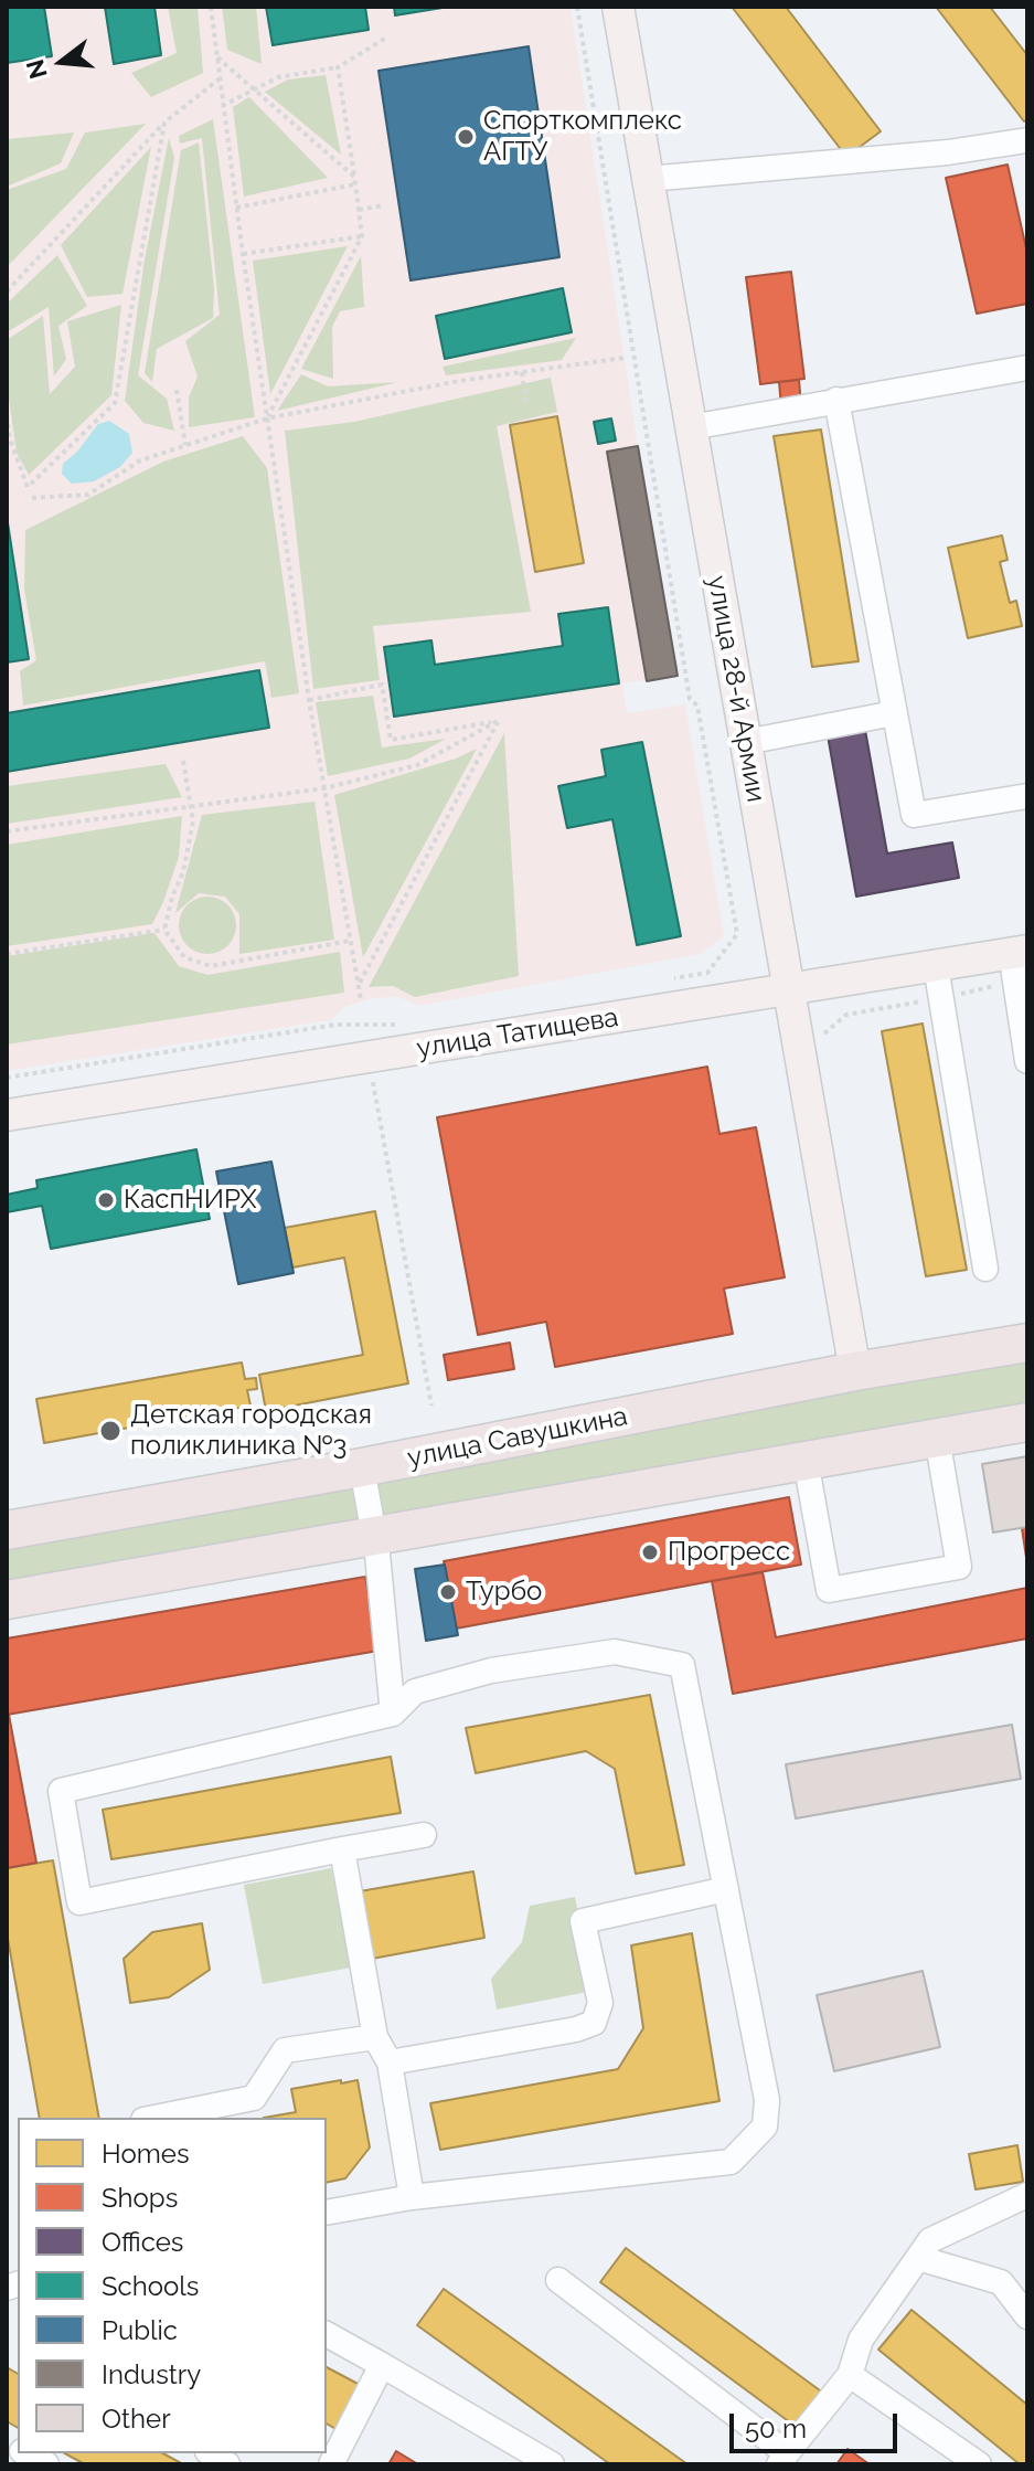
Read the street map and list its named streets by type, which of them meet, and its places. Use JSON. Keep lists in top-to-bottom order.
{
  "streets": {
    "highway": ["улица Савушкина"],
    "main road": ["улица 28-й Армии", "улица Татищева"]
  },
  "crossings": [
    ["улица 28-й Армии", "улица Татищева"],
    ["улица 28-й Армии", "улица Савушкина"]
  ],
  "places": [
    "Спорткомплекс АГТУ",
    "КаспНИРХ",
    "Детская городская поликлиника №3",
    "Прогресс",
    "Турбо"
  ],
  "legend": [
    "Homes",
    "Shops",
    "Offices",
    "Schools",
    "Public",
    "Industry",
    "Other"
  ],
  "scale_bar": "50 m",
  "north": "left"
}
